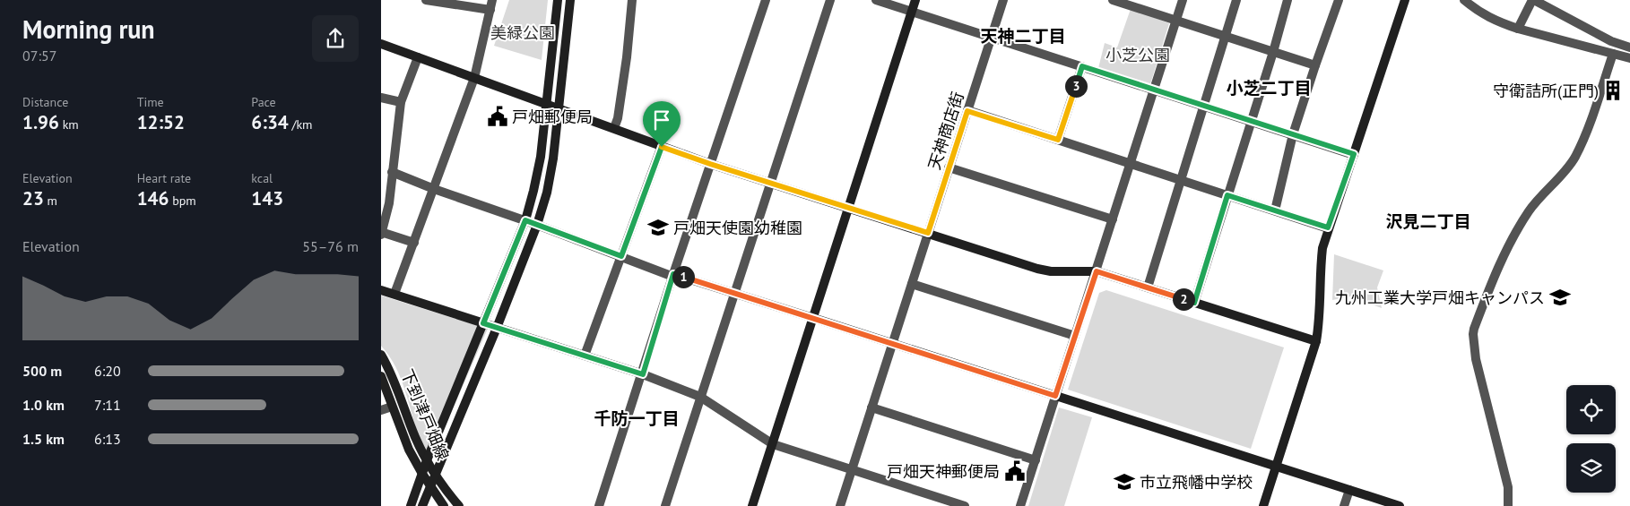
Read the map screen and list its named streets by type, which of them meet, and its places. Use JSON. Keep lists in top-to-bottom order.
{
  "streets": {
    "street": ["天神商店街", "下到津戸畑線"]
  },
  "districts": [
    "天神二丁目",
    "小芝二丁目",
    "沢見二丁目",
    "千防一丁目"
  ],
  "parks": ["美緑公園", "小芝公園"],
  "places": {
    "building": ["守衛詰所(正門)"],
    "public building": ["戸畑郵便局", "戸畑天神郵便局"],
    "school or university": ["戸畑天使園幼稚園", "九州工業大学戸畑キャンパス", "市立飛幡中学校"]
  },
  "page": {
    "heading": ["Morning run", "07:57"],
    "pins": ["3", "1", "2"],
    "stats": [
      ["Distance", "1.96 km"],
      ["Time", "12:52"],
      ["Pace", "6:34 /km"],
      ["Elevation", "23 m"],
      ["Heart rate", "146 bpm"],
      ["kcal", "143"]
    ],
    "chart": ["Elevation", "55–76 m"],
    "list": [
      {
        "name": "500 m",
        "note": "6:20"
      },
      {
        "name": "1.0 km",
        "note": "7:11"
      },
      {
        "name": "1.5 km",
        "note": "6:13"
      }
    ]
  }
}
